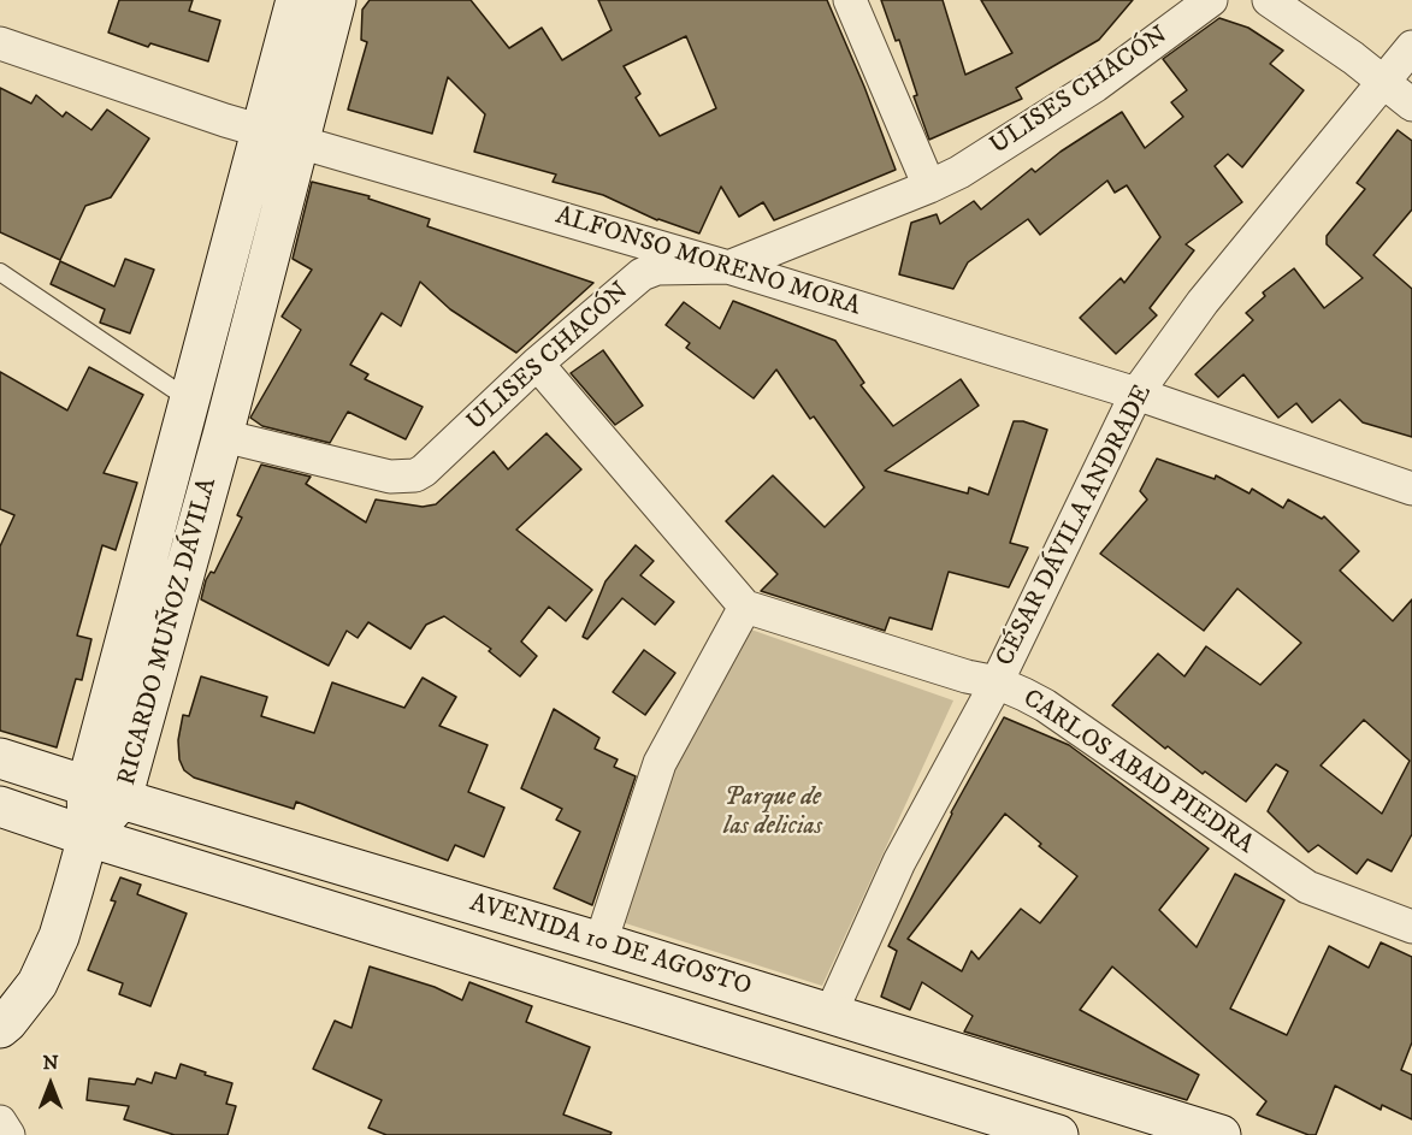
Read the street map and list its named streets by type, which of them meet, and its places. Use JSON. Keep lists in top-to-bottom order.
{
  "streets": {
    "main road": ["RICARDO MUÑOZ DÁVILA", "AVENIDA 10 DE AGOSTO"],
    "street": [
      "ULISES CHACÓN",
      "ALFONSO MORENO MORA",
      "CÉSAR DÁVILA ANDRADE",
      "CARLOS ABAD PIEDRA"
    ]
  },
  "crossings": [
    ["ULISES CHACÓN", "ALFONSO MORENO MORA"],
    ["ULISES CHACÓN", "RICARDO MUÑOZ DÁVILA"],
    ["ALFONSO MORENO MORA", "CÉSAR DÁVILA ANDRADE"],
    ["ALFONSO MORENO MORA", "RICARDO MUÑOZ DÁVILA"],
    ["CÉSAR DÁVILA ANDRADE", "CARLOS ABAD PIEDRA"],
    ["CÉSAR DÁVILA ANDRADE", "AVENIDA 10 DE AGOSTO"],
    ["RICARDO MUÑOZ DÁVILA", "AVENIDA 10 DE AGOSTO"]
  ],
  "parks": ["Parque de las delicias"],
  "north": "top"
}
